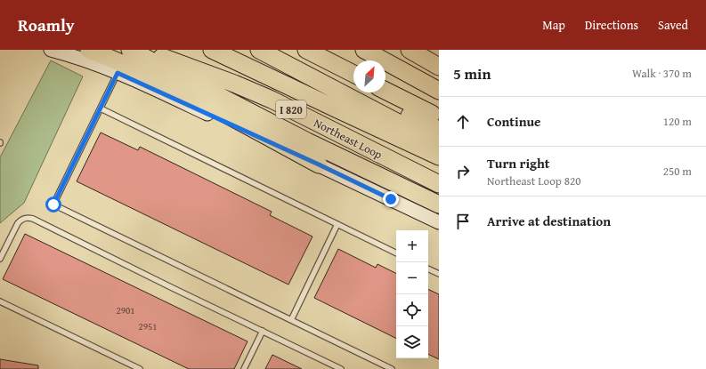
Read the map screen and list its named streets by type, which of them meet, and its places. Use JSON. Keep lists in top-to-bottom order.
{
  "streets": {
    "highway": ["I 820", "Northeast Loop"]
  },
  "house_numbers": ["2901", "2951"],
  "north": "top right",
  "page": {
    "header": "Roamly",
    "nav": ["Map", "Directions", "Saved"],
    "heading": ["5 min", "Walk · 370 m"],
    "list": [
      ["Continue", "120 m"],
      ["Turn right", "Northeast Loop 820", "250 m"],
      "Arrive at destination"
    ],
    "map_buttons": ["+", "−"]
  }
}
